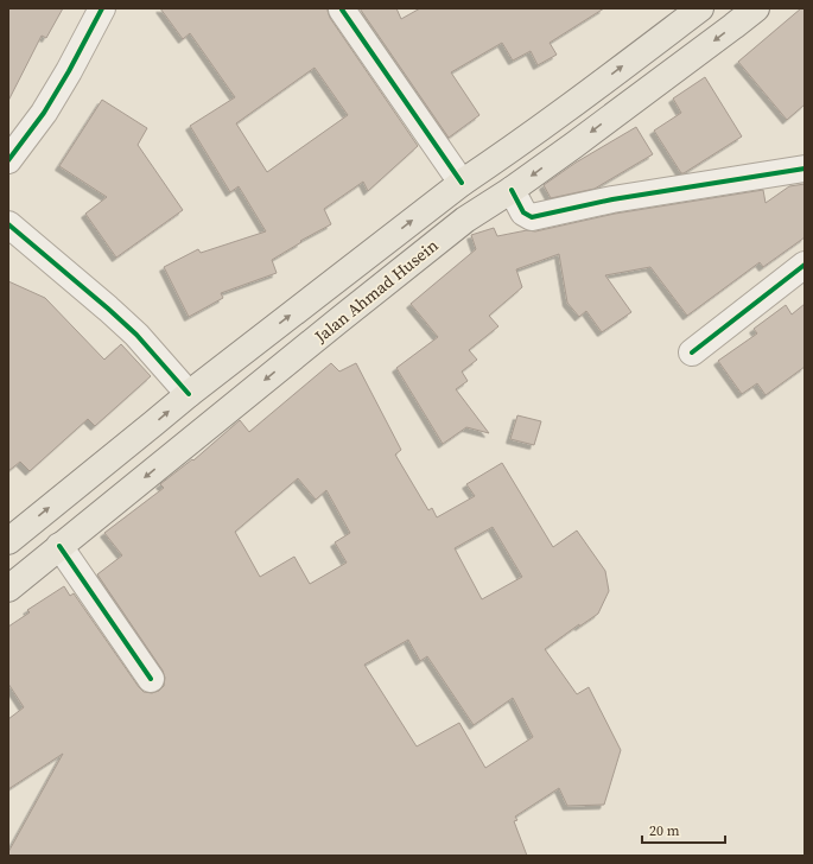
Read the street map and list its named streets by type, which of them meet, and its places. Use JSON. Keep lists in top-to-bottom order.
{
  "streets": {
    "main road": ["Jalan Ahmad Husein"]
  },
  "scale_bar": "20 m"
}
